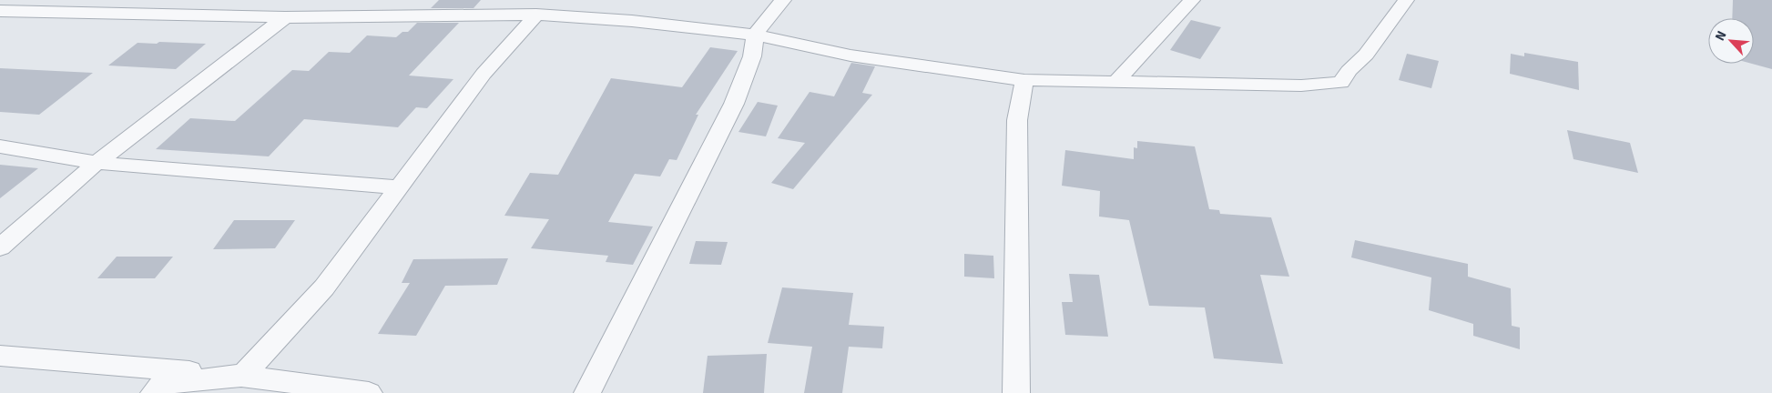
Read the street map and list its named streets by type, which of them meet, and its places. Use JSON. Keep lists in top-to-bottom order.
{
  "north": "top left"
}
